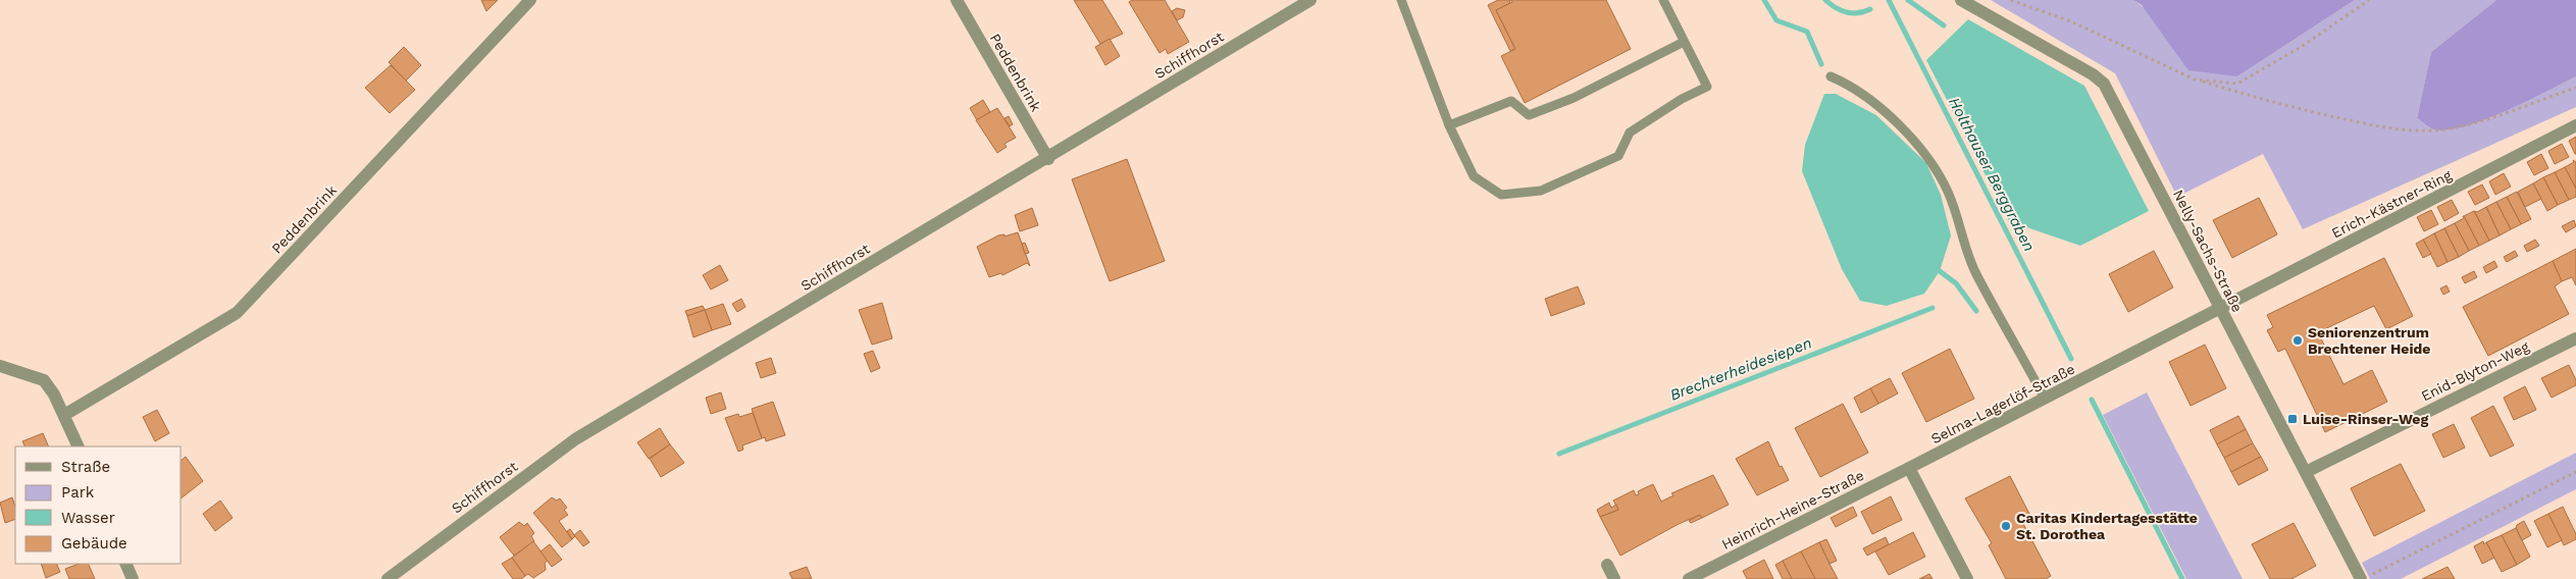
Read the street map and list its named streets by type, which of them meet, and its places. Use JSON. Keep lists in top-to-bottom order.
{
  "streets": {
    "street": [
      "Schiffhorst",
      "Peddenbrink",
      "Erich-Kästner-Ring",
      "Nelly-Sachs-Straße",
      "Enid-Blyton-Weg",
      "Selma-Lagerlöf-Straße",
      "Heinrich-Heine-Straße"
    ]
  },
  "crossings": [
    ["Schiffhorst", "Peddenbrink"],
    ["Erich-Kästner-Ring", "Nelly-Sachs-Straße"],
    ["Erich-Kästner-Ring", "Selma-Lagerlöf-Straße"],
    ["Nelly-Sachs-Straße", "Enid-Blyton-Weg"],
    ["Nelly-Sachs-Straße", "Selma-Lagerlöf-Straße"],
    ["Selma-Lagerlöf-Straße", "Heinrich-Heine-Straße"]
  ],
  "water": ["Holthauser Berggraben", "Brechterheidesiepen"],
  "places": {
    "other": ["Seniorenzentrum Brechtener Heide", "Caritas Kindertagesstätte St. Dorothea"],
    "transit": ["Luise-Rinser-Weg"]
  },
  "legend": [
    "Straße",
    "Park",
    "Wasser",
    "Gebäude"
  ]
}
